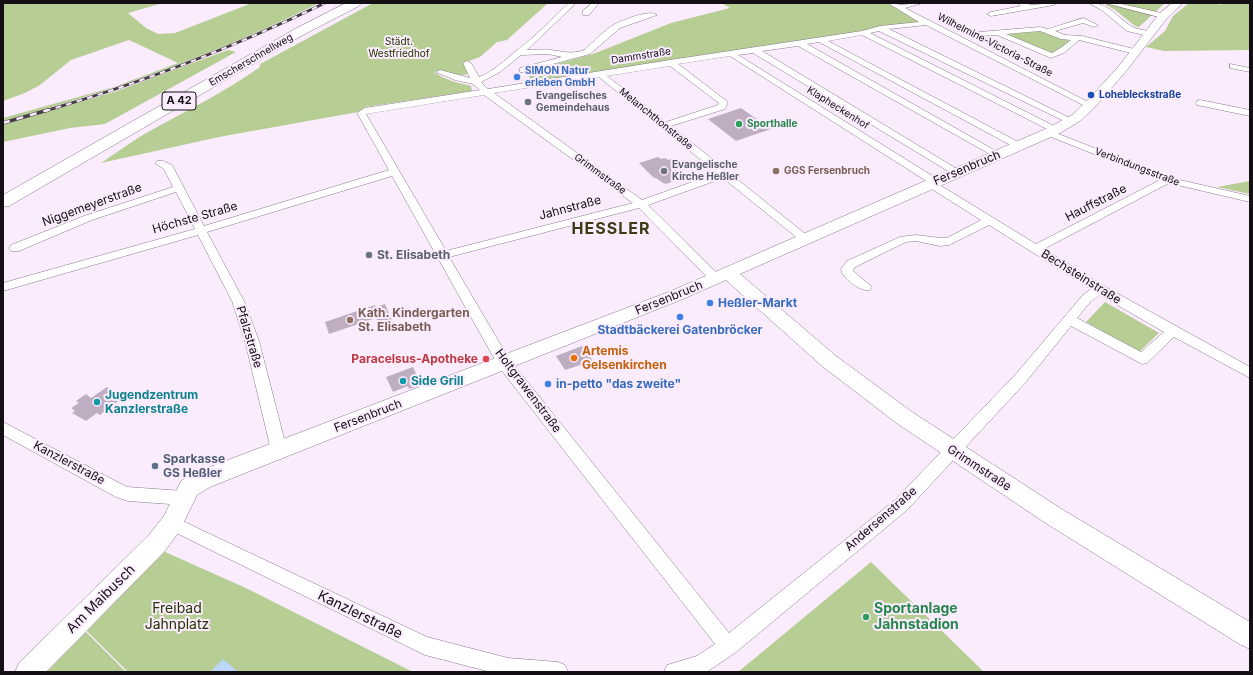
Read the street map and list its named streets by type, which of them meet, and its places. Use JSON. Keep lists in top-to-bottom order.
{
  "streets": {
    "highway": ["Emscherschnellweg", "A 42"],
    "street": [
      "Wilhelmine-Victoria-Straße",
      "Dammstraße",
      "Klapheckenhof",
      "Melanchthonstraße",
      "Verbindungsstraße",
      "Fersenbruch",
      "Grimmstraße",
      "Hauffstraße",
      "Niggemeyerstraße",
      "Jahnstraße",
      "Höchste Straße",
      "Bechsteinstraße",
      "Pfalzstraße",
      "Holtgrawenstraße",
      "Kanzlerstraße",
      "Andersenstraße",
      "Am Maibusch"
    ]
  },
  "crossings": [
    ["Wilhelmine-Victoria-Straße", "Dammstraße"],
    ["Wilhelmine-Victoria-Straße", "Fersenbruch"],
    ["Dammstraße", "Klapheckenhof"],
    ["Dammstraße", "Melanchthonstraße"],
    ["Dammstraße", "Grimmstraße"],
    ["Dammstraße", "Holtgrawenstraße"],
    ["Klapheckenhof", "Fersenbruch"],
    ["Klapheckenhof", "Bechsteinstraße"],
    ["Melanchthonstraße", "Fersenbruch"],
    ["Melanchthonstraße", "Jahnstraße"],
    ["Verbindungsstraße", "Fersenbruch"],
    ["Verbindungsstraße", "Hauffstraße"],
    ["Fersenbruch", "Grimmstraße"],
    ["Fersenbruch", "Bechsteinstraße"],
    ["Fersenbruch", "Pfalzstraße"],
    ["Fersenbruch", "Holtgrawenstraße"],
    ["Fersenbruch", "Kanzlerstraße"],
    ["Fersenbruch", "Am Maibusch"],
    ["Grimmstraße", "Jahnstraße"],
    ["Grimmstraße", "Andersenstraße"],
    ["Hauffstraße", "Bechsteinstraße"],
    ["Niggemeyerstraße", "Pfalzstraße"],
    ["Jahnstraße", "Holtgrawenstraße"],
    ["Höchste Straße", "Pfalzstraße"],
    ["Höchste Straße", "Holtgrawenstraße"],
    ["Bechsteinstraße", "Andersenstraße"],
    ["Holtgrawenstraße", "Andersenstraße"],
    ["Kanzlerstraße", "Am Maibusch"]
  ],
  "districts": ["HESSLER"],
  "parks": ["Städt. Westfriedhof", "Freibad Jahnplatz"],
  "places": [
    "SIMON Natur erleben GmbH",
    "Lohebleckstraße",
    "Evangelisches Gemeindehaus",
    "Sporthalle",
    "Evangelische Kirche Heßler",
    "GGS Fersenbruch",
    "St. Elisabeth",
    "Heßler-Markt",
    "Stadtbäckerei Gatenbröcker",
    "Kath. Kindergarten St. Elisabeth",
    "Artemis Gelsenkirchen",
    "Paracelsus-Apotheke",
    "Side Grill",
    "in-petto \"das zweite\"",
    "Jugendzentrum Kanzlerstraße",
    "Sparkasse GS Heßler",
    "Sportanlage Jahnstadion"
  ]
}
